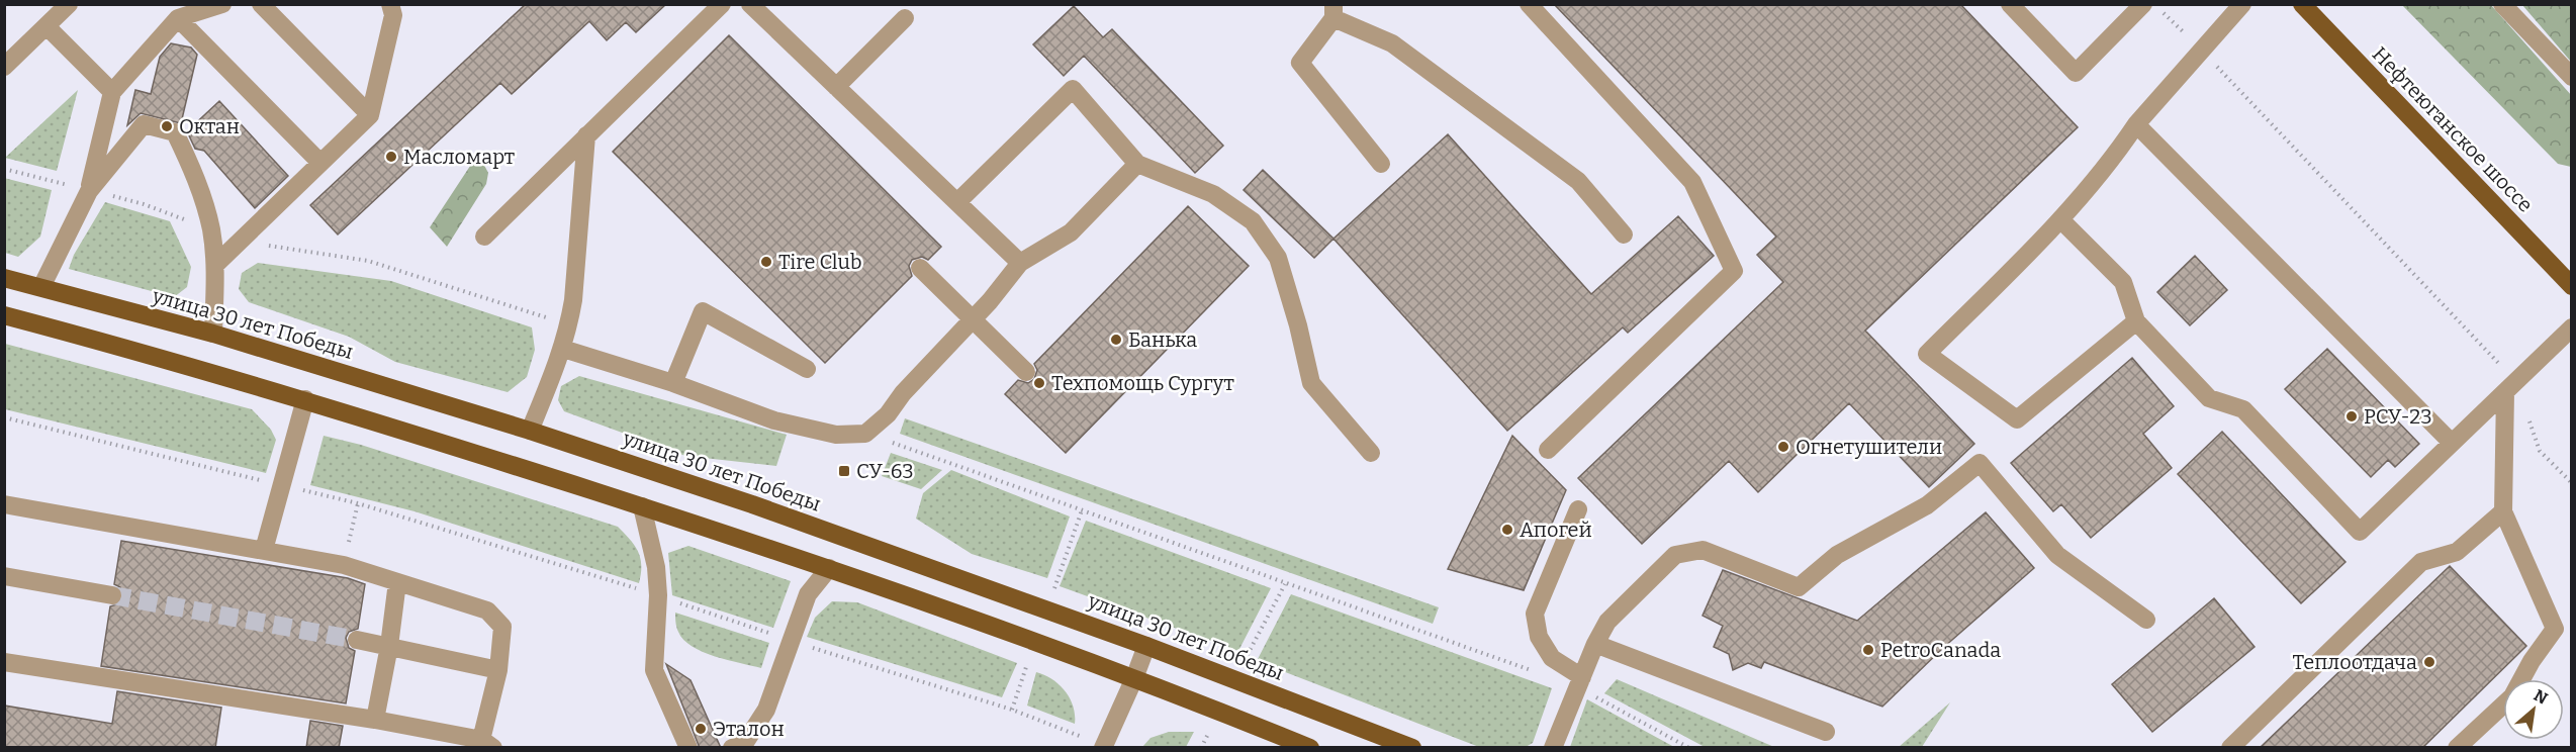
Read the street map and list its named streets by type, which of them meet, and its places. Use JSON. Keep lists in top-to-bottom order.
{
  "streets": {
    "main road": ["Нефтеюганское шоссе", "улица 30 лет Победы"]
  },
  "places": {
    "other": [
      "Октан",
      "Масломарт",
      "Tire Club",
      "Банька",
      "Техпомощь Сургут",
      "РСУ-23",
      "Огнетушители",
      "Апогей",
      "PetroCanada",
      "Теплоотдача",
      "Эталон"
    ],
    "transit": ["СУ-63"]
  },
  "north": "top right"
}
